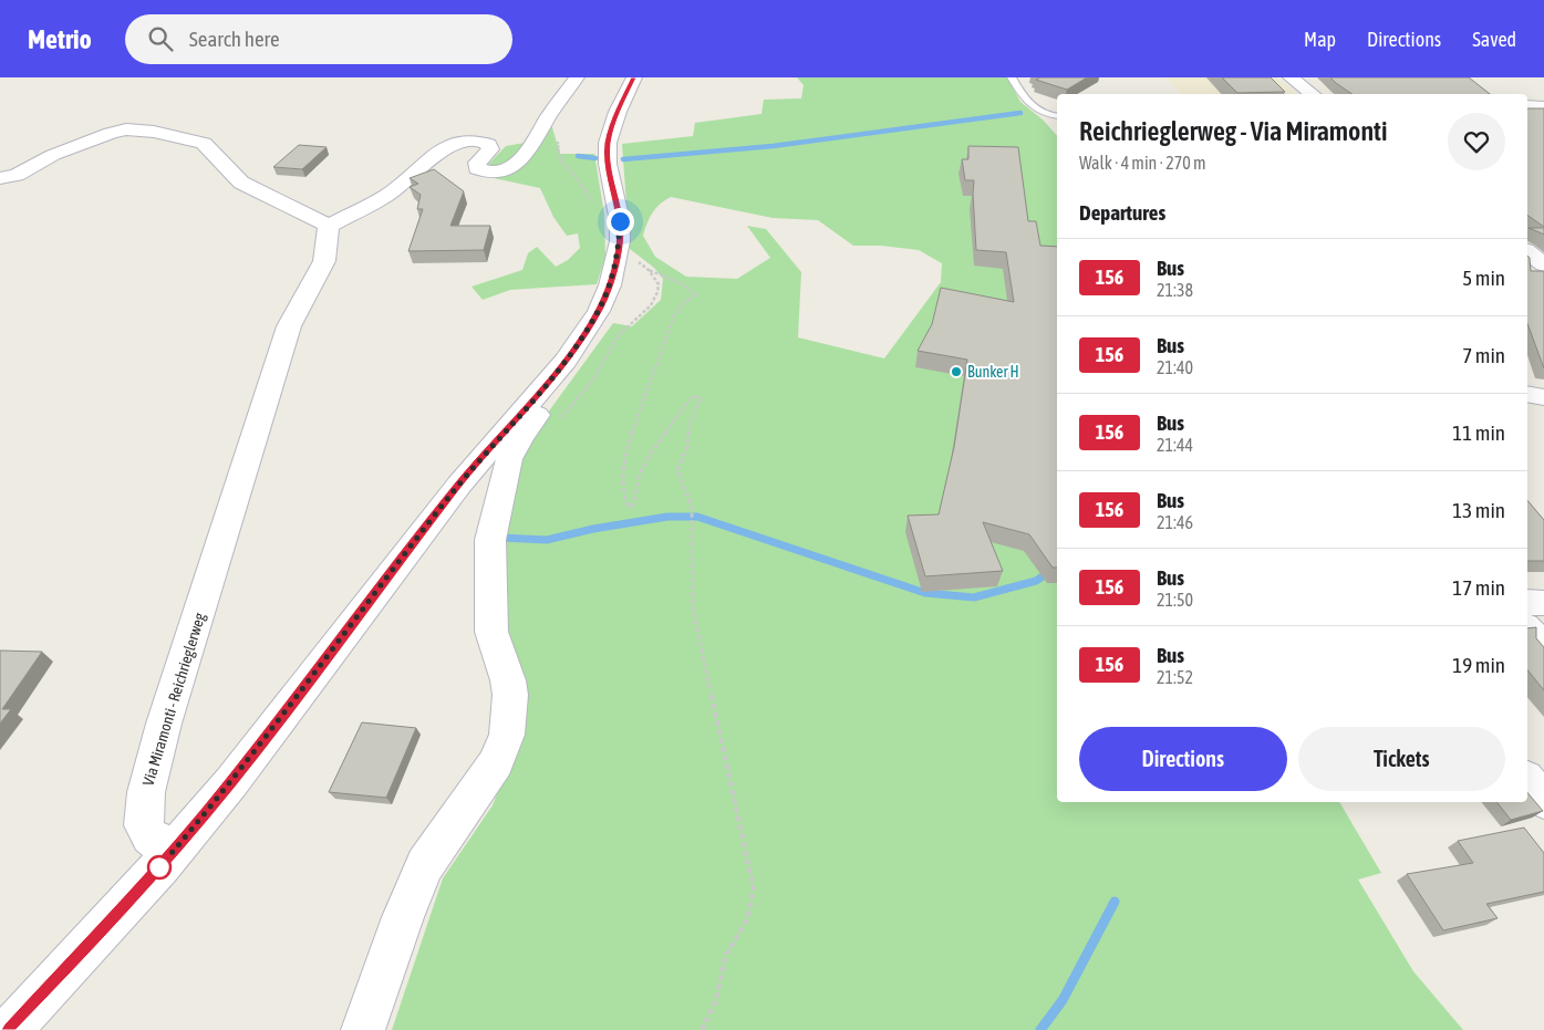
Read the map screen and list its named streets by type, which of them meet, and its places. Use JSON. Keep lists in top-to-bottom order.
{
  "streets": {
    "street": ["Via Miramonti - Reichrieglerweg"]
  },
  "places": ["Bunker H"],
  "lines": ["bus line 156"],
  "page": {
    "header": "Metrio",
    "search": "Search here",
    "nav": ["Map", "Directions", "Saved"],
    "heading": [
      ["Reichrieglerweg - Via Miramonti", "Walk · 4 min · 270 m"],
      "Departures"
    ],
    "list": [
      {
        "mark": "156",
        "name": "Bus",
        "note": "21:38",
        "value": "5 min"
      },
      {
        "mark": "156",
        "name": "Bus",
        "note": "21:40",
        "value": "7 min"
      },
      {
        "mark": "156",
        "name": "Bus",
        "note": "21:44",
        "value": "11 min"
      },
      {
        "mark": "156",
        "name": "Bus",
        "note": "21:46",
        "value": "13 min"
      },
      {
        "mark": "156",
        "name": "Bus",
        "note": "21:50",
        "value": "17 min"
      },
      {
        "mark": "156",
        "name": "Bus",
        "note": "21:52",
        "value": "19 min"
      }
    ],
    "buttons": ["Directions", "Tickets"]
  }
}
